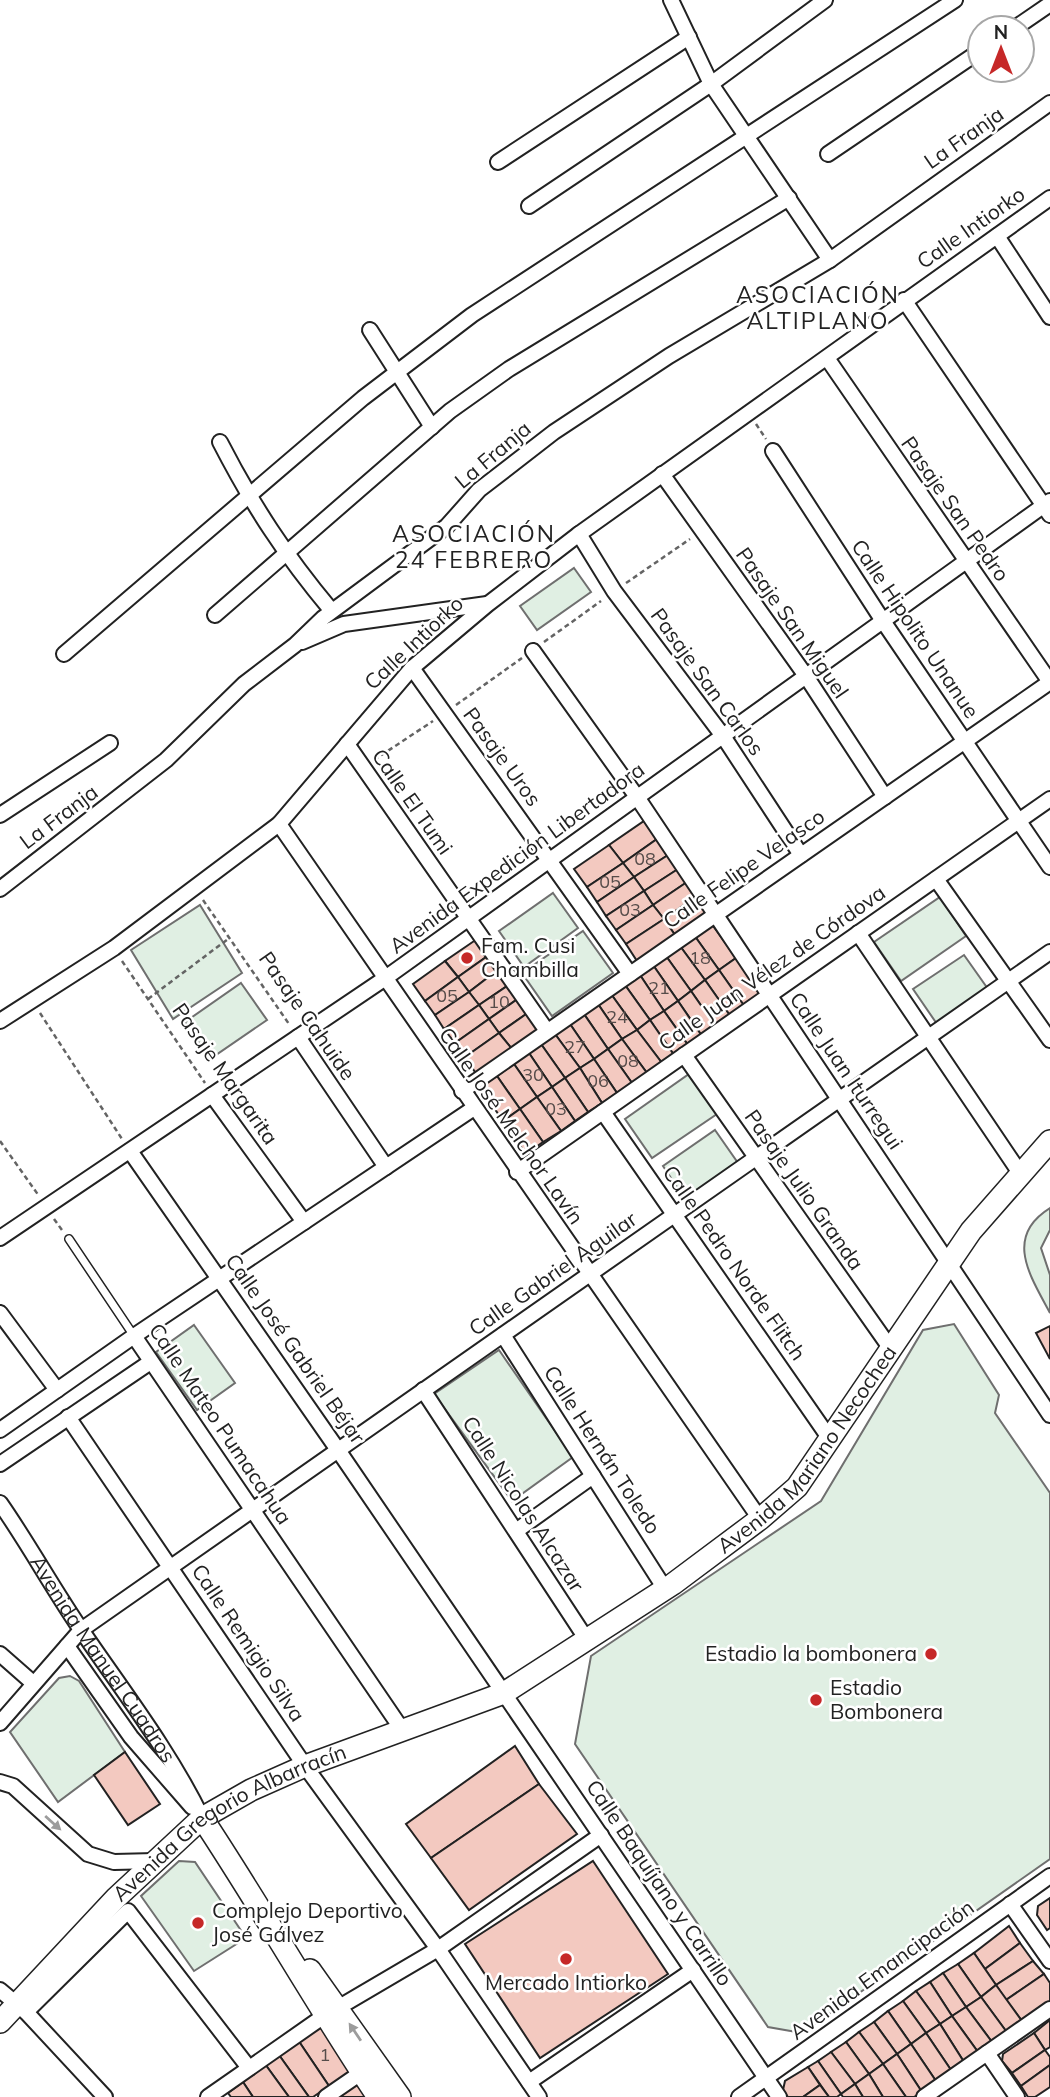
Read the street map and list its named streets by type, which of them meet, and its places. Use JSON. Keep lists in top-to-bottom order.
{
  "streets": {
    "street": [
      "La Franja",
      "Calle Intiorko",
      "Pasaje San Pedro",
      "Pasaje San Miguel",
      "Calle Hipolito Unanue",
      "Pasaje San Carlos",
      "Pasaje Uros",
      "Calle El Tumi",
      "Avenida Expedición Libertadora",
      "Calle Felipe Velasco",
      "Calle Juan Vélez de Córdova",
      "Pasaje Cahuide",
      "Calle Juan Iturregui",
      "Pasaje Margarita",
      "Calle José Melchor Lavín",
      "Pasaje Julio Granda",
      "Calle Pedro Norde Flitch",
      "Calle Gabriel Aguilar",
      "Calle José Gabriel Béjar",
      "Calle Mateo Pumacahua",
      "Avenida Mariano Necochea",
      "Calle Hernán Toledo",
      "Calle Nicolas Alcazar",
      "Calle Remigio Silva",
      "Avenida Manuel Cuadros",
      "Avenida Gregorio Albarracín",
      "Calle Baquíjano y Carrillo",
      "Avenida Emancipación"
    ]
  },
  "crossings": [
    ["Calle Intiorko", "Pasaje San Pedro"],
    ["Calle Intiorko", "Pasaje San Miguel"],
    ["Calle Intiorko", "Pasaje San Carlos"],
    ["Calle Intiorko", "Pasaje Uros"],
    ["Calle Intiorko", "Calle El Tumi"],
    ["Calle Intiorko", "Pasaje Cahuide"],
    ["Calle Intiorko", "Pasaje Margarita"],
    ["Calle Intiorko", "Calle José Melchor Lavín"],
    ["Pasaje San Pedro", "Avenida Expedición Libertadora"],
    ["Pasaje San Pedro", "Calle Felipe Velasco"],
    ["Pasaje San Miguel", "Avenida Expedición Libertadora"],
    ["Pasaje San Miguel", "Calle Felipe Velasco"],
    ["Calle Hipolito Unanue", "Avenida Expedición Libertadora"],
    ["Calle Hipolito Unanue", "Calle Felipe Velasco"],
    ["Calle Hipolito Unanue", "Calle Juan Vélez de Córdova"],
    ["Pasaje San Carlos", "Avenida Expedición Libertadora"],
    ["Pasaje San Carlos", "Calle Felipe Velasco"],
    ["Pasaje Uros", "Avenida Expedición Libertadora"],
    ["Pasaje Uros", "Calle Felipe Velasco"],
    ["Calle El Tumi", "Avenida Expedición Libertadora"],
    ["Calle El Tumi", "Calle Felipe Velasco"],
    ["Avenida Expedición Libertadora", "Pasaje Cahuide"],
    ["Avenida Expedición Libertadora", "Calle Juan Iturregui"],
    ["Avenida Expedición Libertadora", "Pasaje Margarita"],
    ["Avenida Expedición Libertadora", "Calle José Melchor Lavín"],
    ["Avenida Expedición Libertadora", "Calle José Gabriel Béjar"],
    ["Calle Felipe Velasco", "Calle Juan Iturregui"],
    ["Calle Felipe Velasco", "Calle José Melchor Lavín"],
    ["Calle Juan Vélez de Córdova", "Calle Juan Iturregui"],
    ["Calle Juan Vélez de Córdova", "Calle José Melchor Lavín"],
    ["Calle Juan Vélez de Córdova", "Pasaje Julio Granda"],
    ["Calle Juan Vélez de Córdova", "Calle Pedro Norde Flitch"],
    ["Calle Juan Iturregui", "Calle Gabriel Aguilar"],
    ["Calle Juan Iturregui", "Avenida Mariano Necochea"],
    ["Calle José Melchor Lavín", "Calle Gabriel Aguilar"],
    ["Calle José Melchor Lavín", "Avenida Mariano Necochea"],
    ["Pasaje Julio Granda", "Calle Gabriel Aguilar"],
    ["Pasaje Julio Granda", "Avenida Mariano Necochea"],
    ["Calle Pedro Norde Flitch", "Calle Gabriel Aguilar"],
    ["Calle Pedro Norde Flitch", "Avenida Mariano Necochea"],
    ["Calle Gabriel Aguilar", "Calle José Gabriel Béjar"],
    ["Calle Gabriel Aguilar", "Calle Mateo Pumacahua"],
    ["Calle Gabriel Aguilar", "Calle Hernán Toledo"],
    ["Calle Gabriel Aguilar", "Calle Nicolas Alcazar"],
    ["Calle Gabriel Aguilar", "Calle Remigio Silva"],
    ["Calle Gabriel Aguilar", "Avenida Manuel Cuadros"],
    ["Calle José Gabriel Béjar", "Avenida Mariano Necochea"],
    ["Calle José Gabriel Béjar", "Avenida Gregorio Albarracín"],
    ["Calle José Gabriel Béjar", "Calle Baquíjano y Carrillo"],
    ["Calle Mateo Pumacahua", "Avenida Gregorio Albarracín"],
    ["Avenida Mariano Necochea", "Calle Hernán Toledo"],
    ["Avenida Mariano Necochea", "Calle Nicolas Alcazar"],
    ["Avenida Mariano Necochea", "Avenida Gregorio Albarracín"],
    ["Avenida Mariano Necochea", "Calle Baquíjano y Carrillo"],
    ["Calle Remigio Silva", "Avenida Gregorio Albarracín"],
    ["Avenida Manuel Cuadros", "Avenida Gregorio Albarracín"],
    ["Avenida Gregorio Albarracín", "Calle Baquíjano y Carrillo"],
    ["Calle Baquíjano y Carrillo", "Avenida Emancipación"]
  ],
  "districts": ["ASOCIACIÓN ALTIPLANO", "ASOCIACIÓN 24 FEBRERO"],
  "places": [
    "Fam. Cusi Chambilla",
    "Estadio la bombonera",
    "Estadio Bombonera",
    "Complejo Deportivo José Gálvez",
    "Mercado Intiorko"
  ],
  "house_numbers": [
    "08",
    "05",
    "03",
    "18",
    "21",
    "05",
    "10",
    "24",
    "27",
    "08",
    "30",
    "06",
    "03",
    "1"
  ],
  "north": "top"
}
